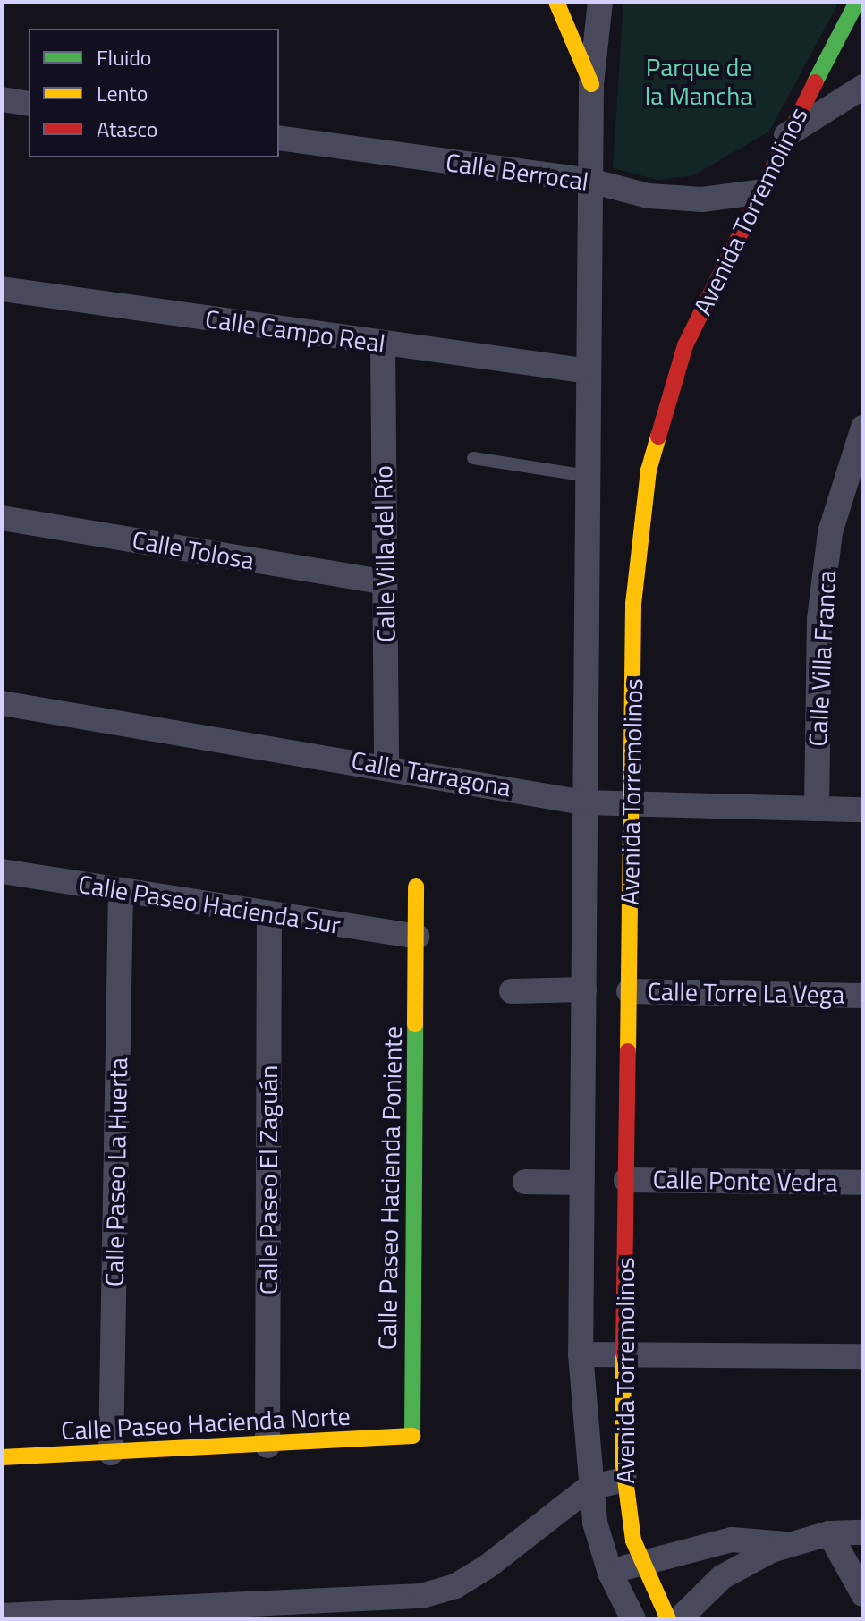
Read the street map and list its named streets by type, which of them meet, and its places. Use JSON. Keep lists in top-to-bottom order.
{
  "streets": {
    "street": [
      "Calle Berrocal",
      "Avenida Torremolinos",
      "Calle Campo Real",
      "Calle Tolosa",
      "Calle Villa del Río",
      "Calle Villa Franca",
      "Calle Tarragona",
      "Calle Paseo Hacienda Sur",
      "Calle Torre La Vega",
      "Calle Paseo La Huerta",
      "Calle Paseo El Zaguán",
      "Calle Ponte Vedra",
      "Calle Paseo Hacienda Poniente",
      "Calle Paseo Hacienda Norte"
    ]
  },
  "crossings": [
    ["Calle Berrocal", "Avenida Torremolinos"],
    ["Avenida Torremolinos", "Calle Campo Real"],
    ["Avenida Torremolinos", "Calle Tarragona"],
    ["Avenida Torremolinos", "Calle Torre La Vega"],
    ["Avenida Torremolinos", "Calle Ponte Vedra"],
    ["Calle Campo Real", "Calle Villa del Río"],
    ["Calle Tolosa", "Calle Villa del Río"],
    ["Calle Villa del Río", "Calle Tarragona"],
    ["Calle Villa Franca", "Calle Tarragona"],
    ["Calle Paseo Hacienda Sur", "Calle Paseo La Huerta"],
    ["Calle Paseo Hacienda Sur", "Calle Paseo El Zaguán"],
    ["Calle Paseo Hacienda Sur", "Calle Paseo Hacienda Poniente"],
    ["Calle Paseo La Huerta", "Calle Paseo Hacienda Norte"],
    ["Calle Paseo El Zaguán", "Calle Paseo Hacienda Norte"],
    ["Calle Paseo Hacienda Poniente", "Calle Paseo Hacienda Norte"]
  ],
  "parks": ["Parque de la Mancha"],
  "legend": ["Fluido", "Lento", "Atasco"]
}
